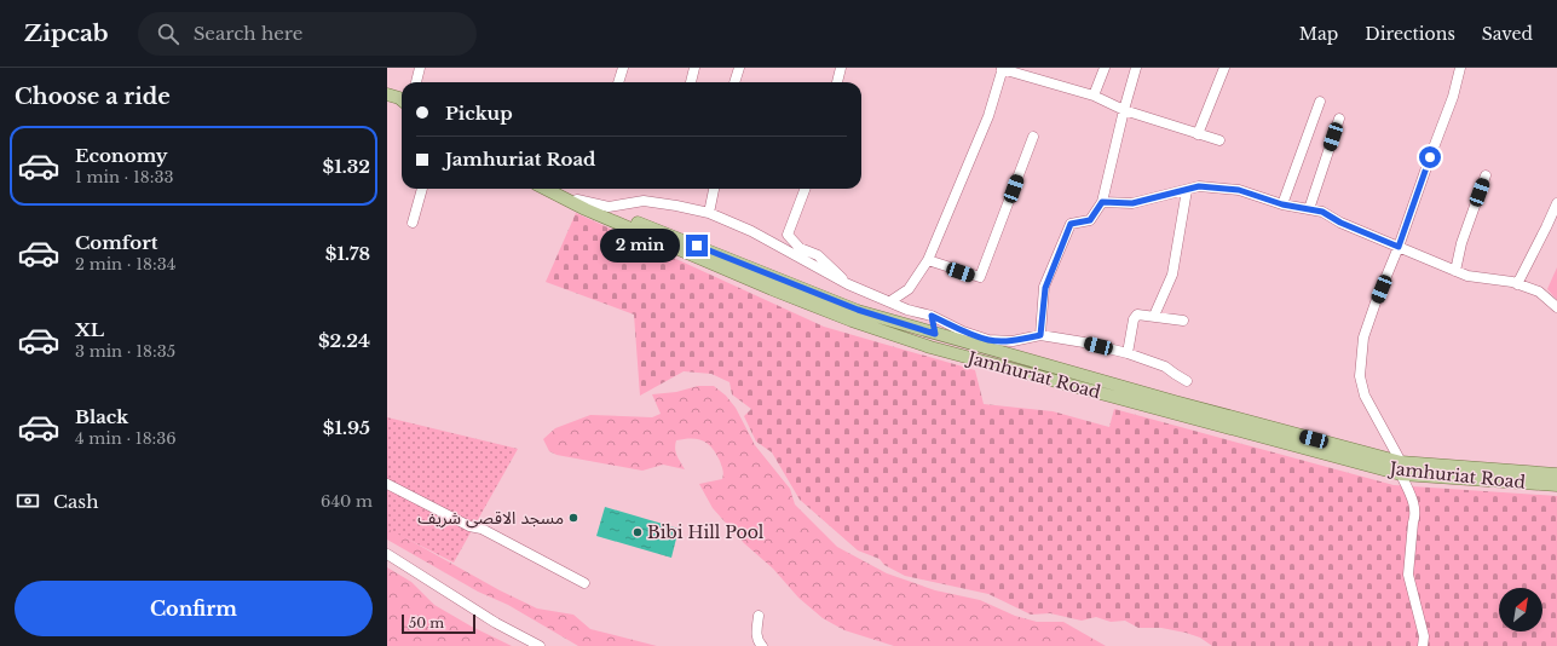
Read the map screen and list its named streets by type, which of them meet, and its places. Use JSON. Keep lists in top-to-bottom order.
{
  "streets": {
    "main road": ["Jamhuriat Road"]
  },
  "places": ["مسجد الاقصی شریف", "Bibi Hill Pool"],
  "scale_bar": "50 m",
  "north": "top right",
  "page": {
    "header": "Zipcab",
    "search": "Search here",
    "nav": ["Map", "Directions", "Saved"],
    "heading": "Choose a ride",
    "banner": ["Pickup", "Jamhuriat Road"],
    "list": [
      {
        "name": "Economy",
        "note": "1 min · 18:33",
        "value": "$1.32"
      },
      {
        "name": "Comfort",
        "note": "2 min · 18:34",
        "value": "$1.78"
      },
      {
        "name": "XL",
        "note": "3 min · 18:35",
        "value": "$2.24"
      },
      {
        "name": "Black",
        "note": "4 min · 18:36",
        "value": "$1.95"
      }
    ],
    "bubble": "2 min",
    "pay": ["Cash", "640 m"],
    "buttons": "Confirm",
    "scale": "50 m"
  }
}
